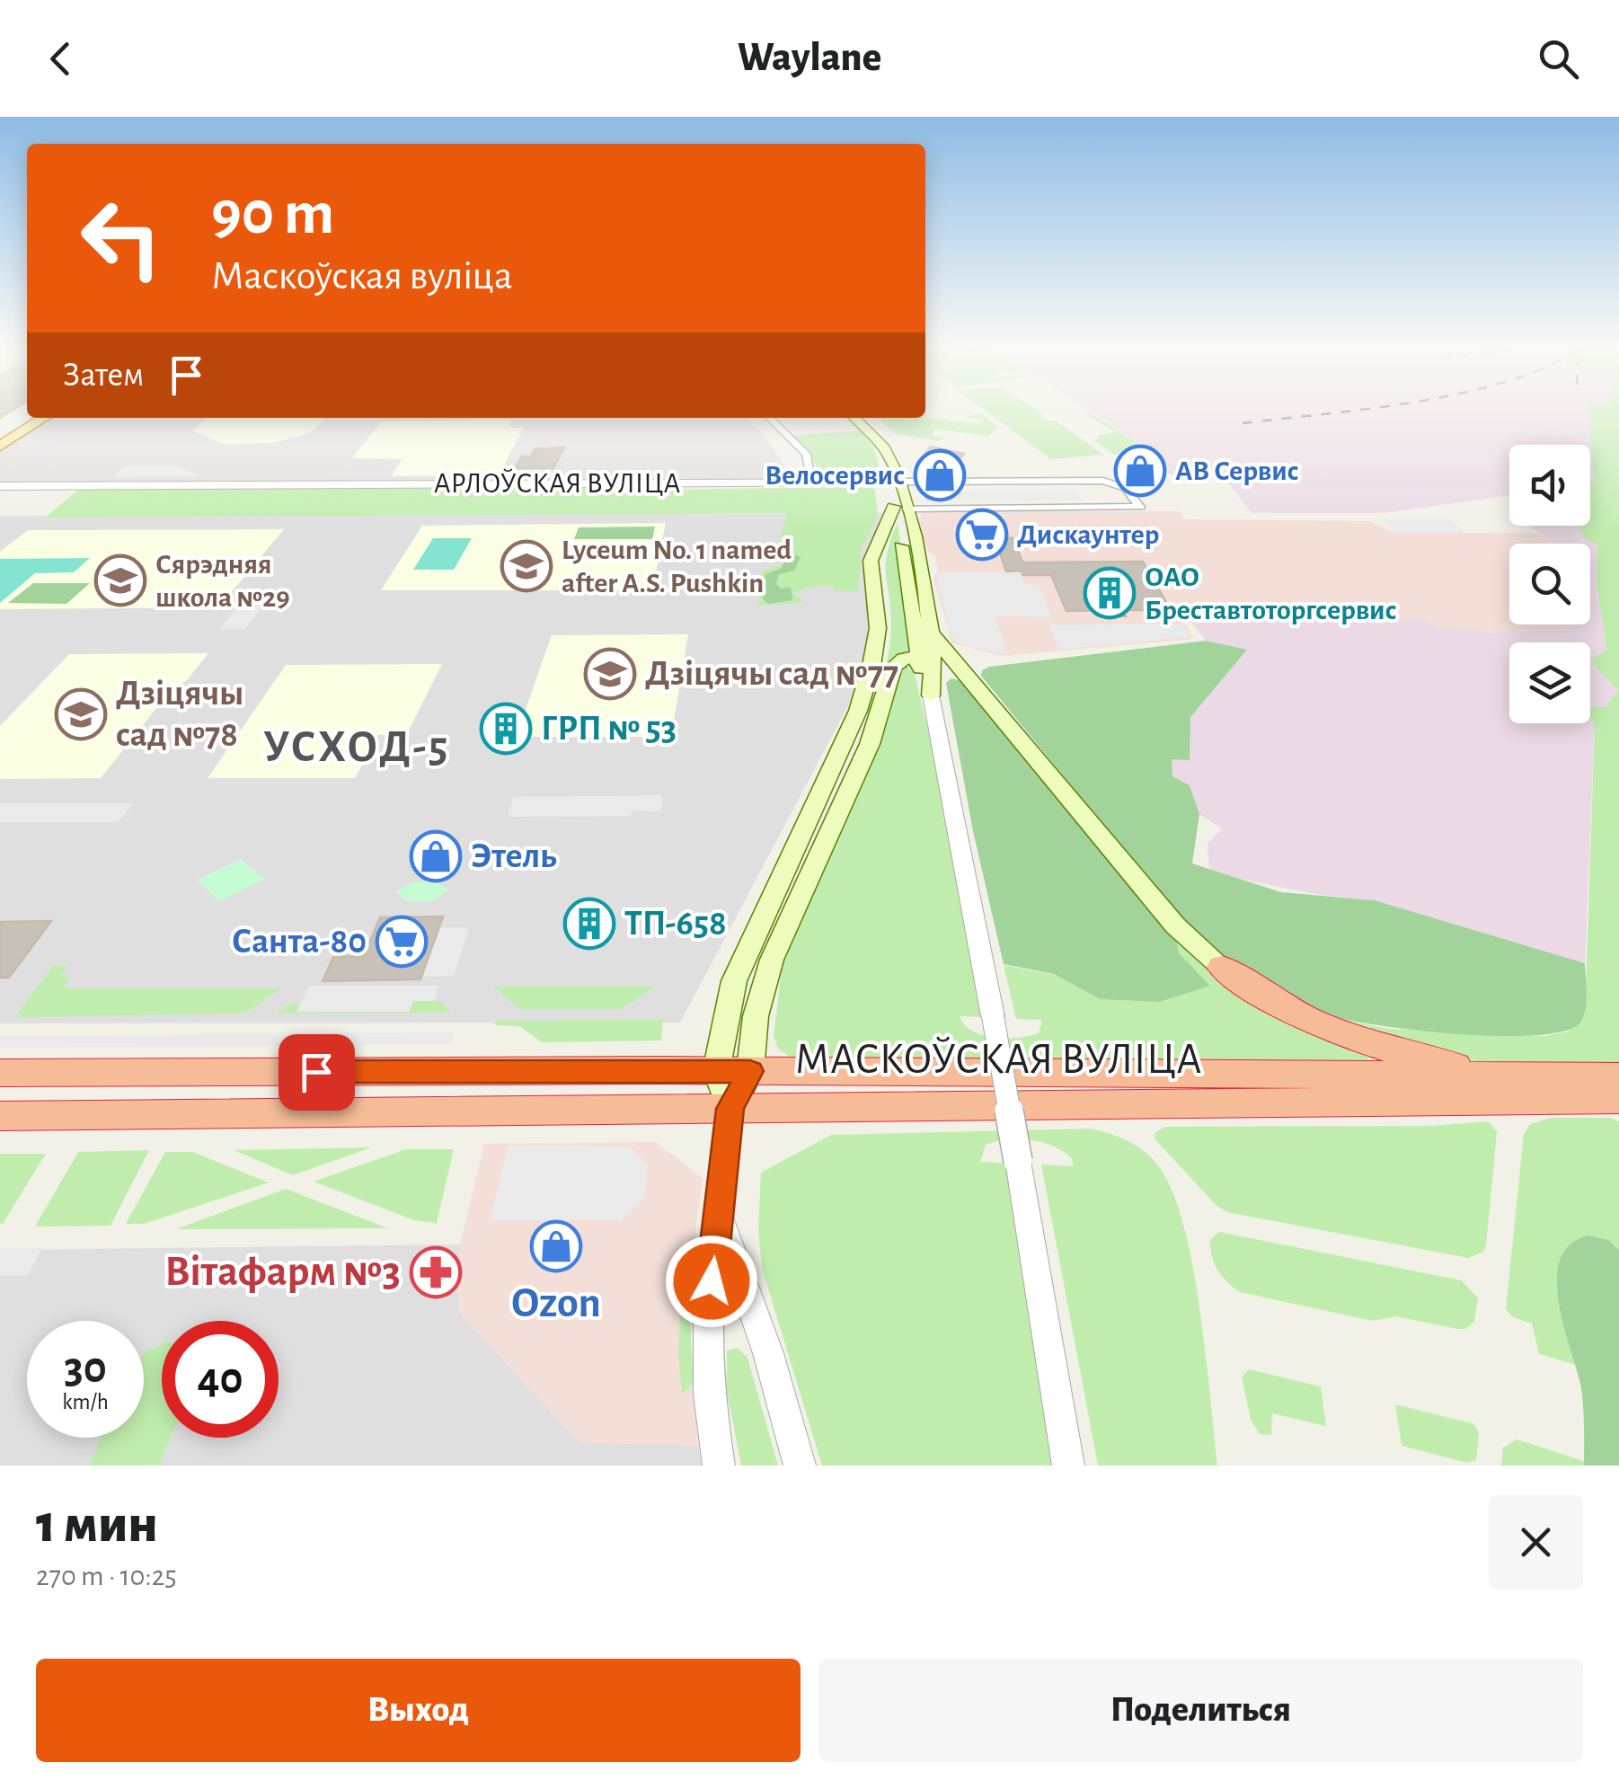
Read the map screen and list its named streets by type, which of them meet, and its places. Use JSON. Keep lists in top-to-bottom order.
{
  "streets": {
    "highway": ["МАСКОЎСКАЯ ВУЛІЦА"],
    "street": ["АРЛОЎСКАЯ ВУЛІЦА"]
  },
  "districts": ["УСХОД-5"],
  "places": {
    "shop": [
      "АВ Сервис",
      "Велосервис",
      "Этель",
      "Ozon"
    ],
    "supermarket": ["Дискаунтер", "Санта-80"],
    "school or university": [
      "Lyceum No. 1 named after A.S. Pushkin",
      "Сярэдняя школа №29",
      "Дзіцячы сад №77",
      "Дзіцячы сад №78"
    ],
    "building": ["ОАО Бреставтоторгсервис", "ГРП № 53", "ТП-658"],
    "pharmacy": ["Вітафарм №3"]
  },
  "page": {
    "header": "Waylane",
    "turn": ["90 m", "Маскоўская вуліца"],
    "then": "Затем",
    "speed": "30 km/h",
    "limit": "40",
    "heading": ["1 мин", "270 m · 10:25"],
    "buttons": ["Выход", "Поделиться"]
  }
}
